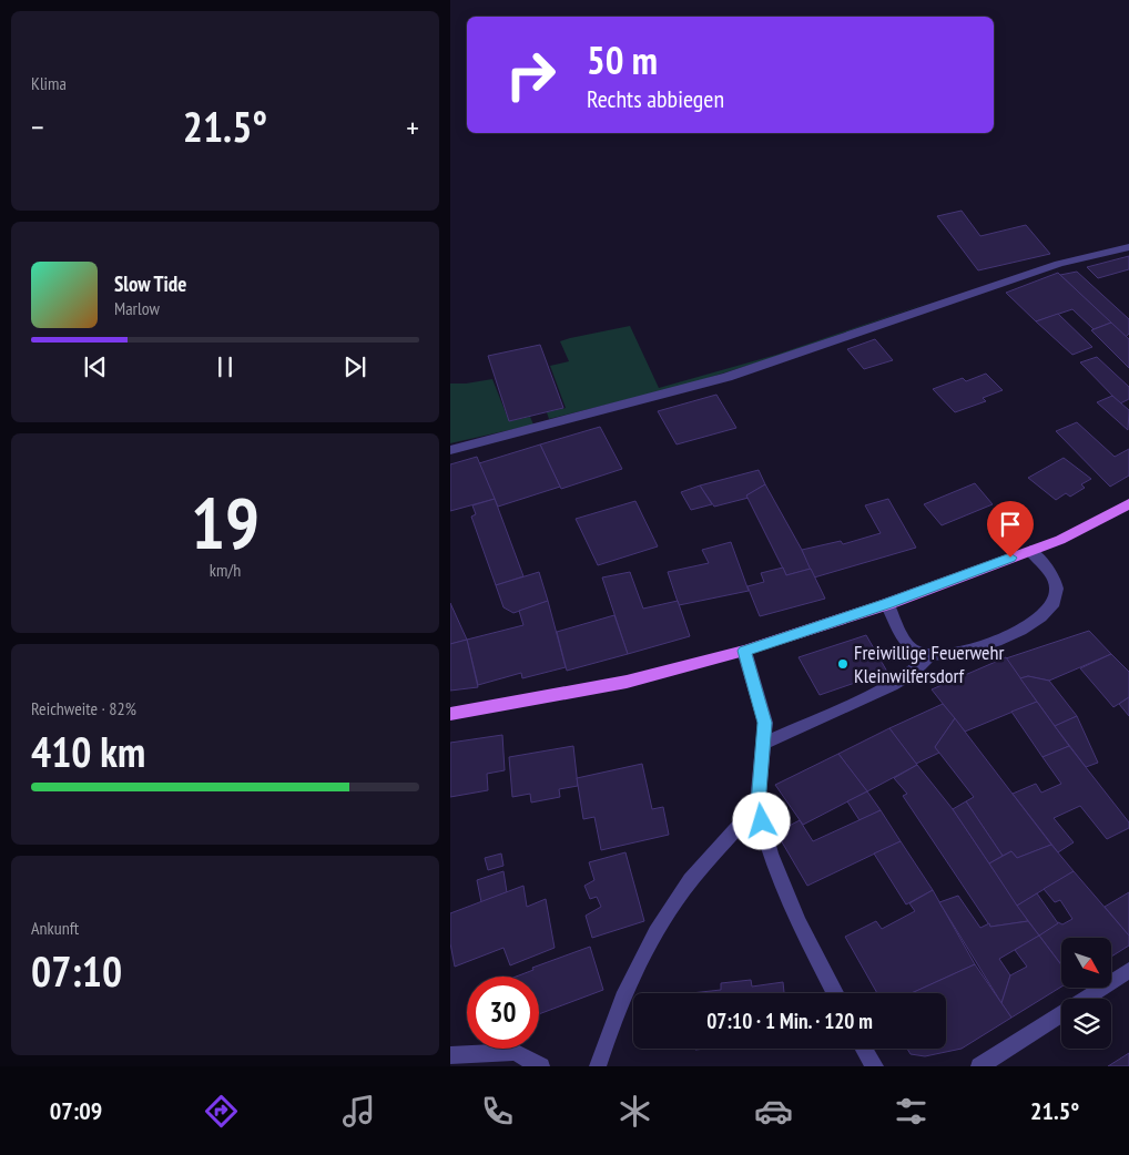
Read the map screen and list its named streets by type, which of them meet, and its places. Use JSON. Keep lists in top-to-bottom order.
{
  "places": ["Freiwillige Feuerwehr Kleinwilfersdorf"],
  "north": "bottom right",
  "page": {
    "tile": [
      "Klima",
      ["19", "km/h"],
      ["Reichweite · 82%", "410 km"],
      ["Ankunft", "07:10"]
    ],
    "turn": ["50 m", "Rechts abbiegen"],
    "heat": ["−", "21.5°", "+"],
    "song": ["Slow Tide", "Marlow"],
    "limit": "30",
    "trip": "07:10 · 1 Min. · 120 m",
    "tabs": ["07:09", "21.5°"]
  }
}
